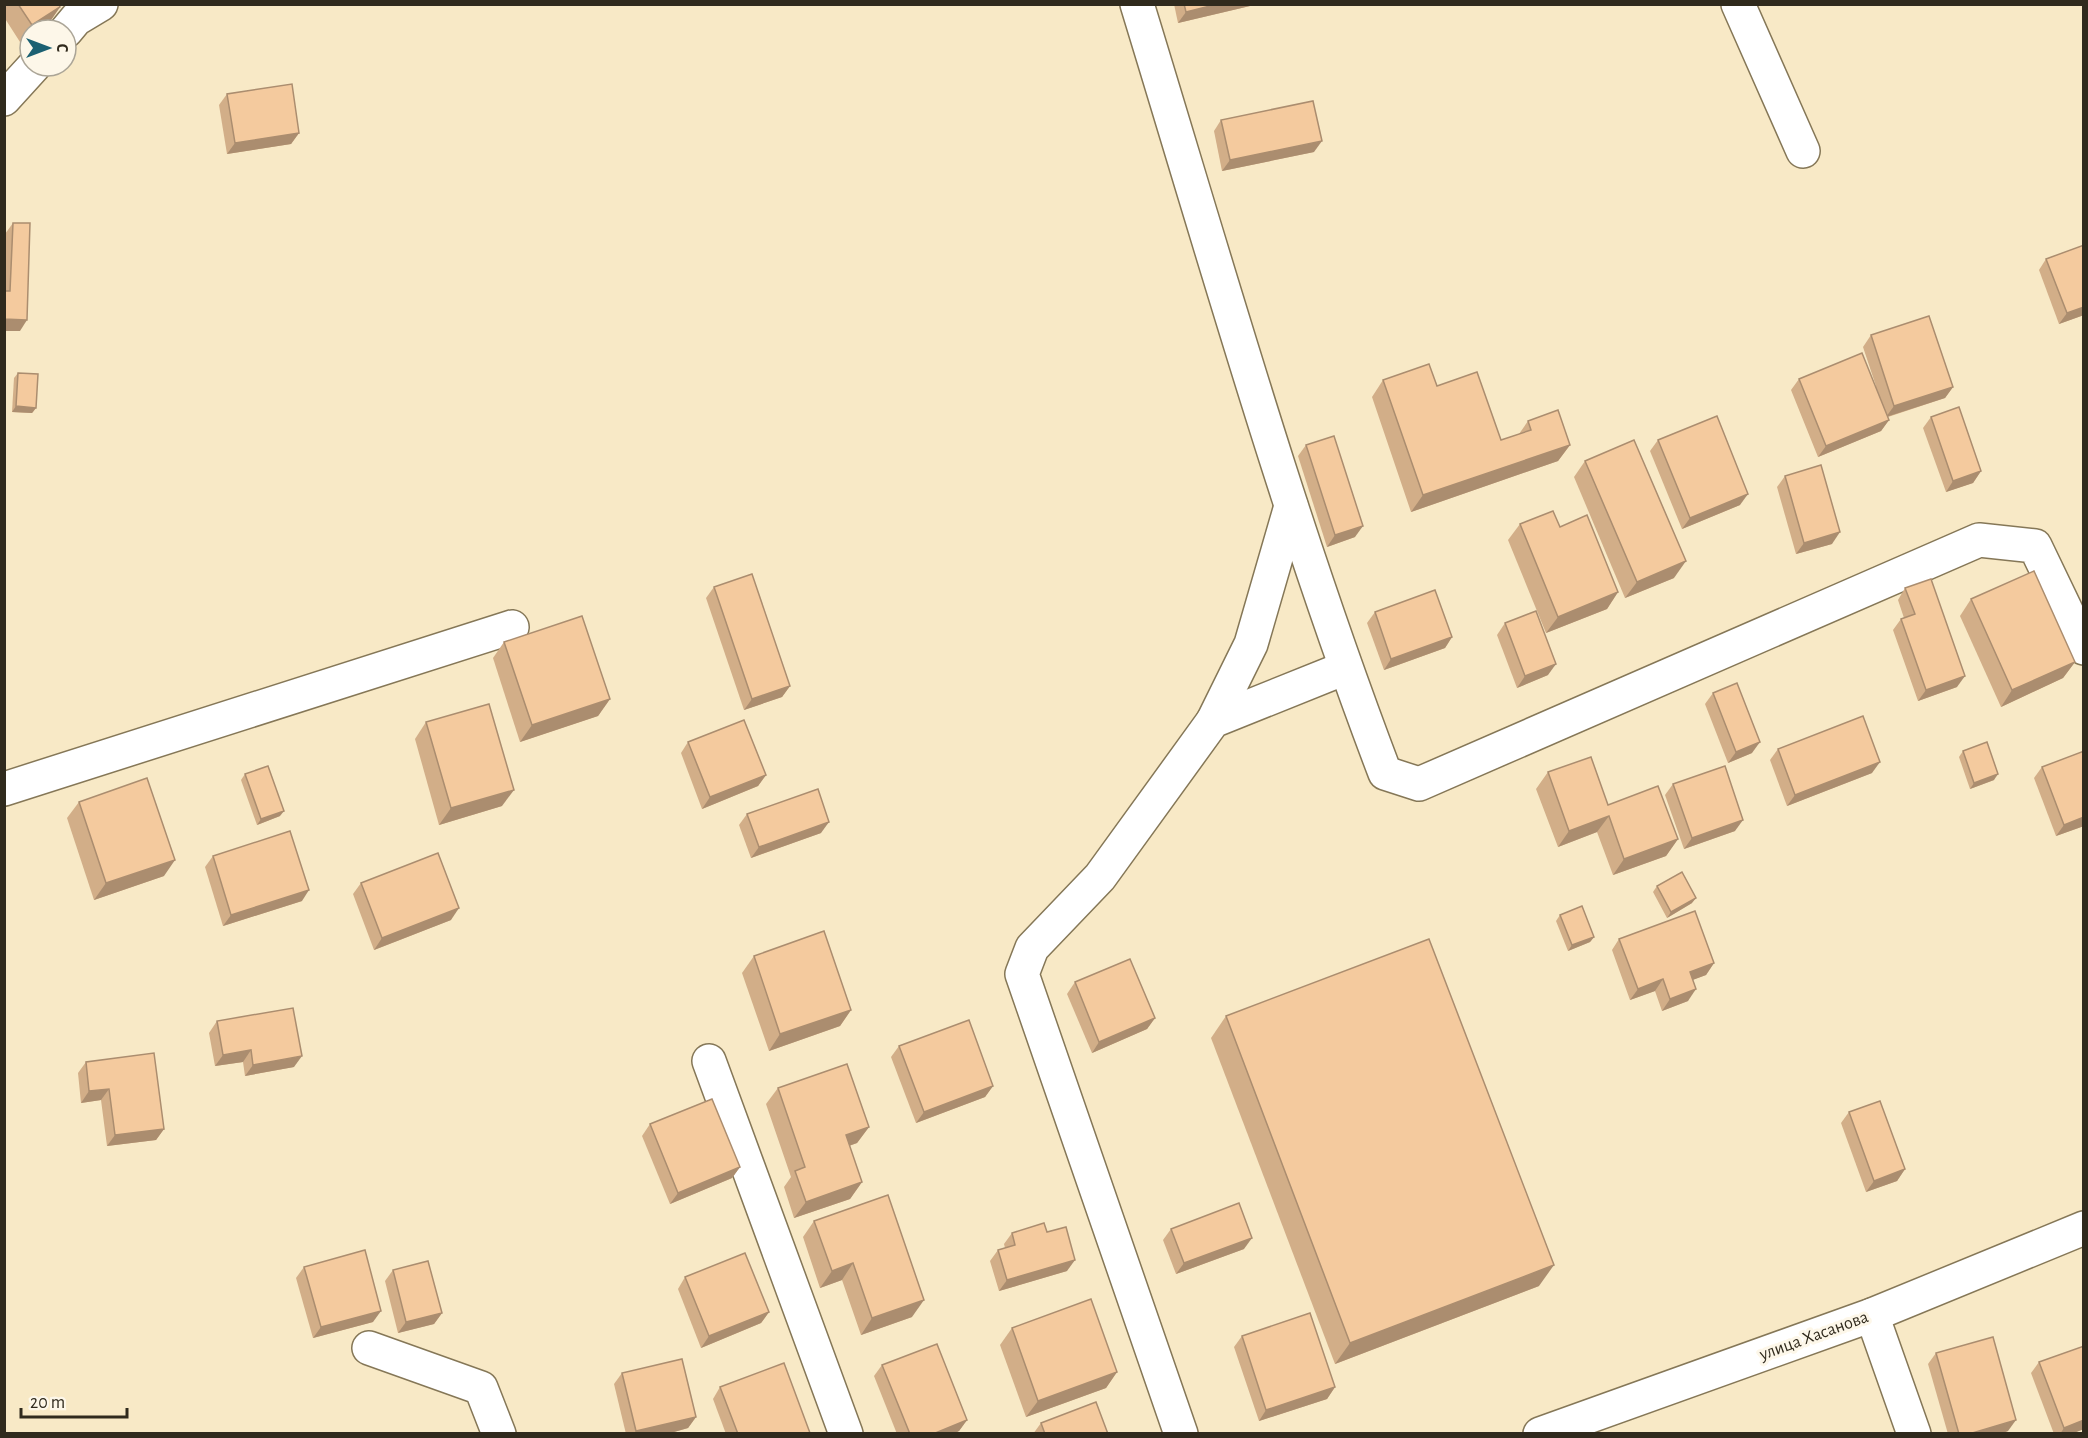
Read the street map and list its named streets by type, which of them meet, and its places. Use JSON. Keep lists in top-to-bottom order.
{
  "streets": {
    "street": ["улица Хасанова"]
  },
  "scale_bar": "20 m",
  "north": "right"
}
